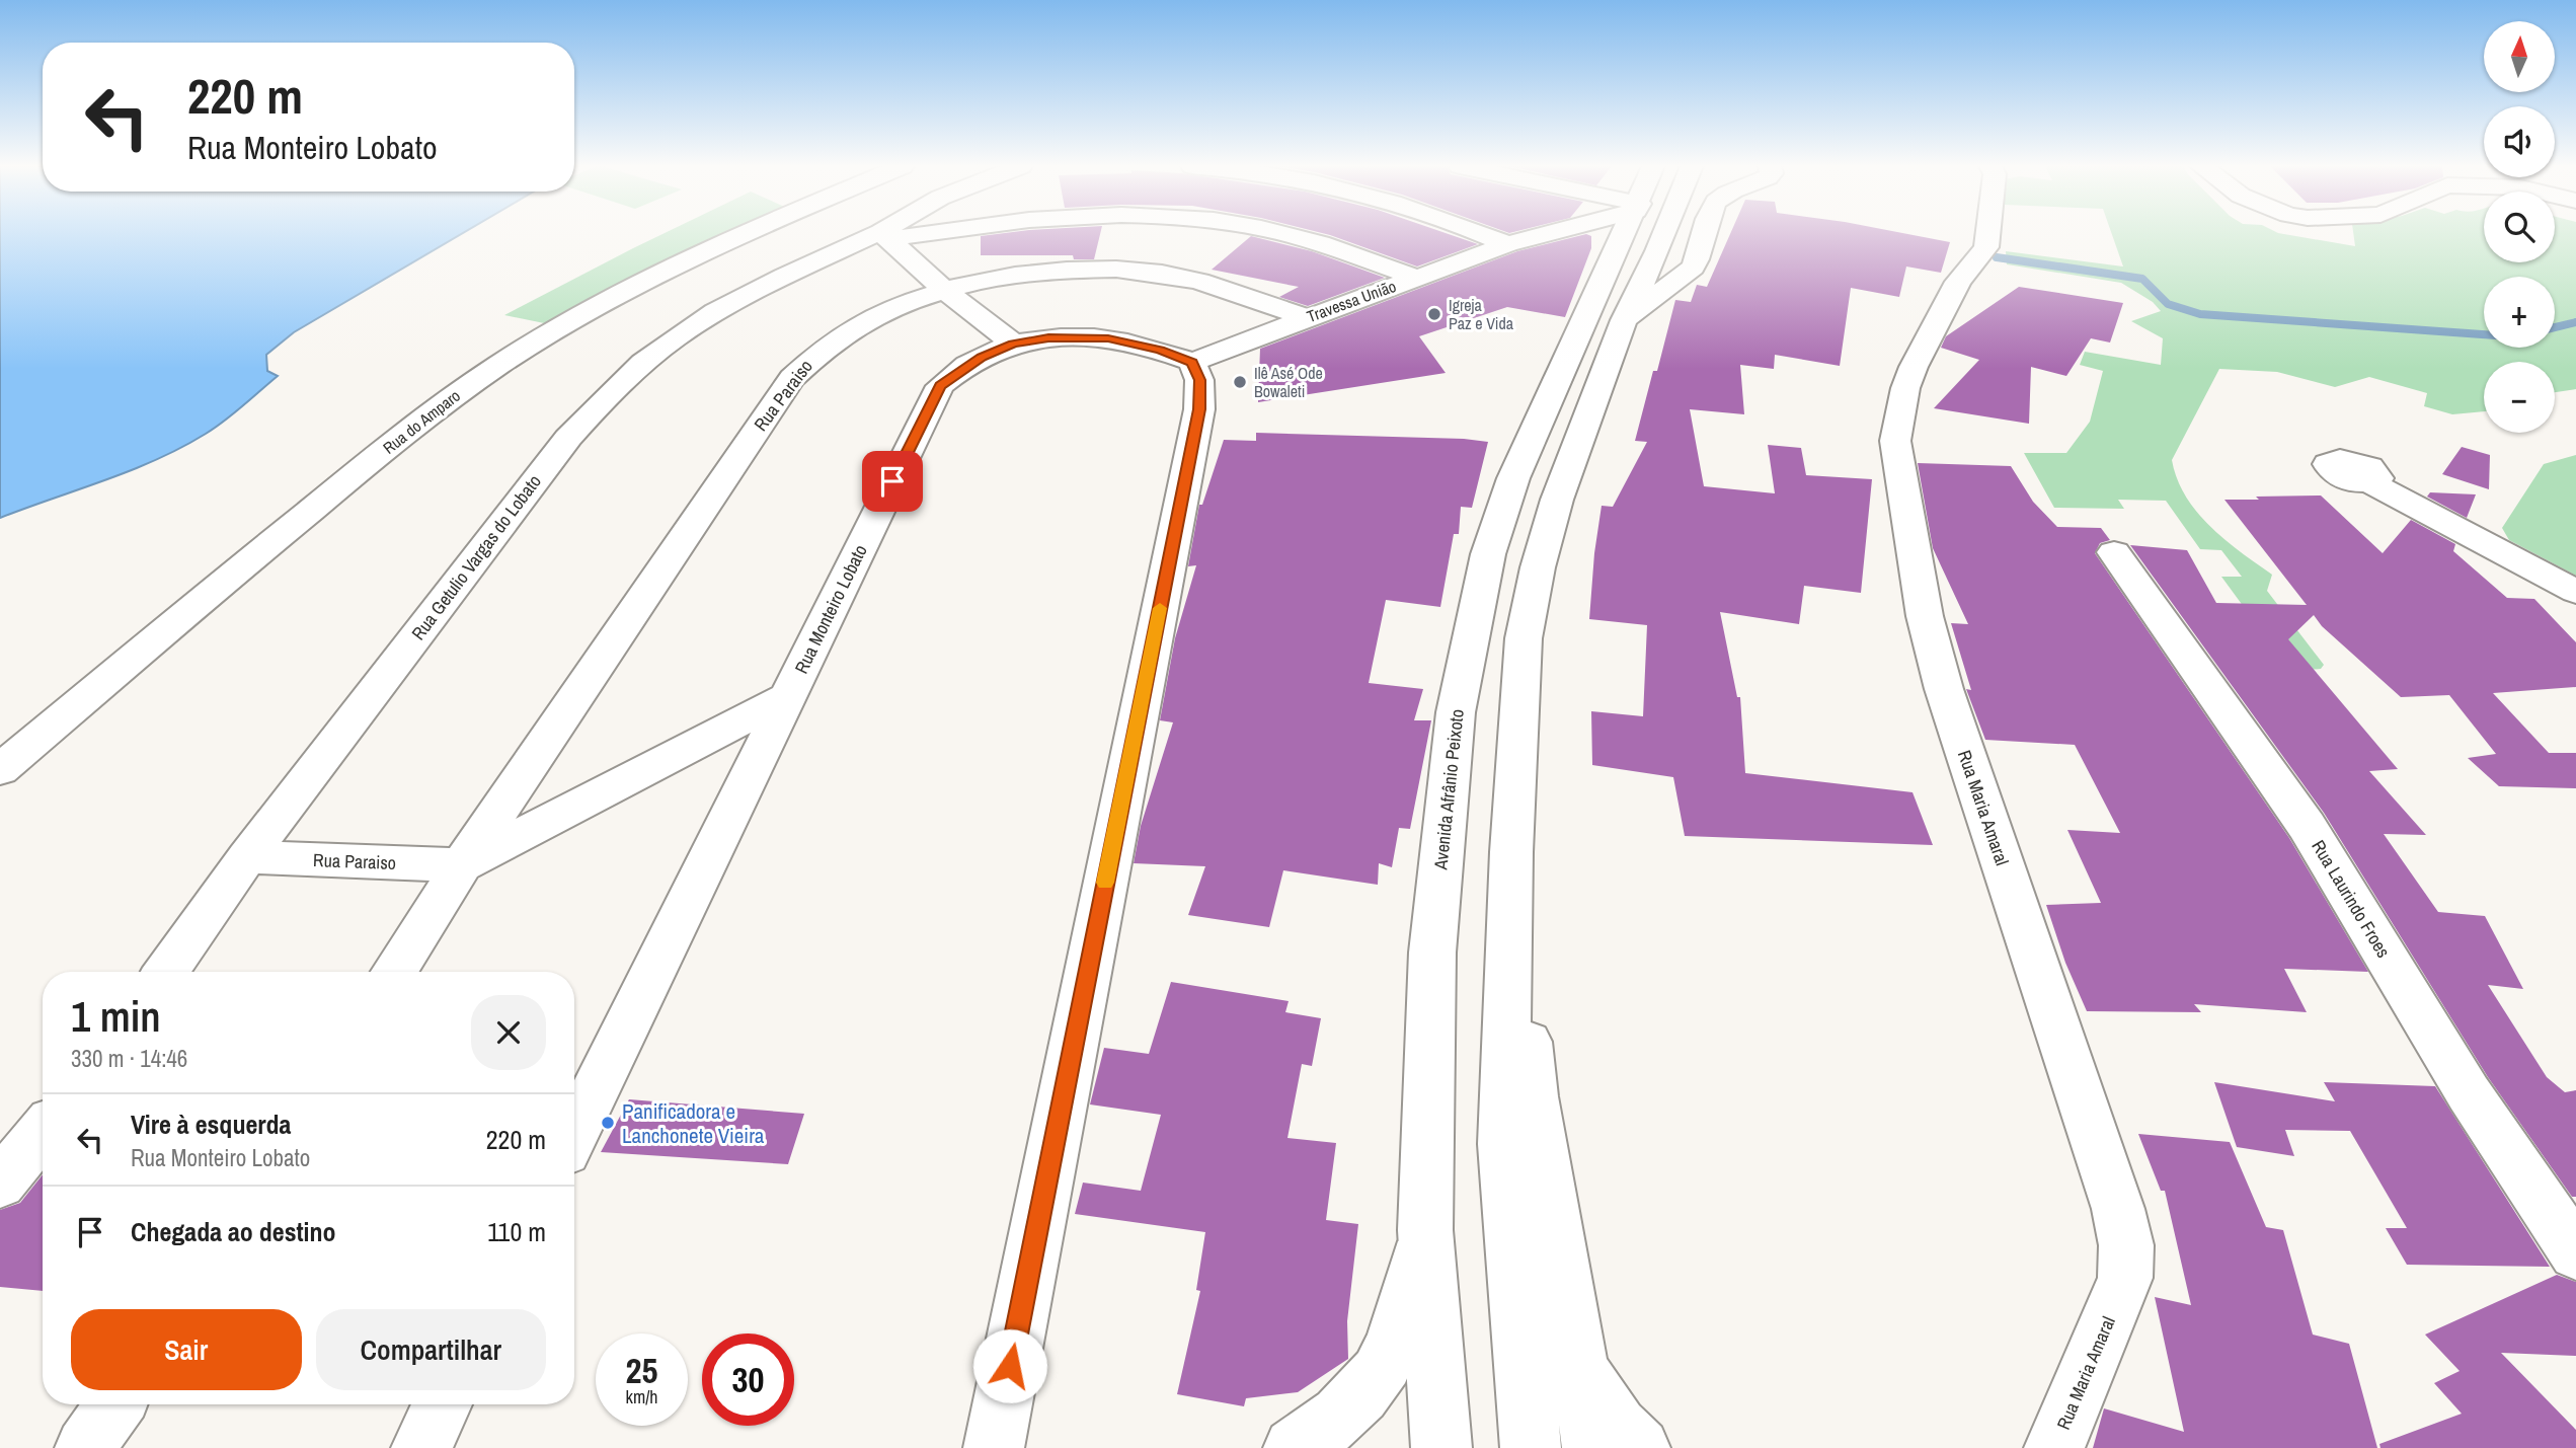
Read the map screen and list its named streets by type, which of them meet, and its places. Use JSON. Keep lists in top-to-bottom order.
{
  "streets": {
    "street": [
      "Travessa União",
      "Rua Paraiso",
      "Rua do Amparo",
      "Rua Getulio Vargas do Lobato",
      "Rua Monteiro Lobato",
      "Avenida Afrânio Peixoto",
      "Rua Maria Amaral",
      "Rua Laurindo Froes"
    ]
  },
  "crossings": [
    ["Travessa União", "Rua Paraiso"],
    ["Travessa União", "Rua Getulio Vargas do Lobato"],
    ["Travessa União", "Rua Monteiro Lobato"],
    ["Rua Paraiso", "Rua Getulio Vargas do Lobato"],
    ["Rua Paraiso", "Rua Monteiro Lobato"]
  ],
  "places": ["Igreja Paz e Vida", "Ilê Asé Ode Bowaleti", "Panificadora e Lanchonete Vieira"],
  "north": "top",
  "page": {
    "map_buttons": ["+", "−"],
    "turn": ["220 m", "Rua Monteiro Lobato"],
    "heading": ["1 min", "330 m · 14:46"],
    "list": [
      {
        "name": "Vire à esquerda",
        "note": "Rua Monteiro Lobato",
        "value": "220 m"
      },
      {
        "name": "Chegada ao destino",
        "value": "110 m"
      }
    ],
    "buttons": ["Sair", "Compartilhar"],
    "speed": "25 km/h",
    "limit": "30"
  }
}
